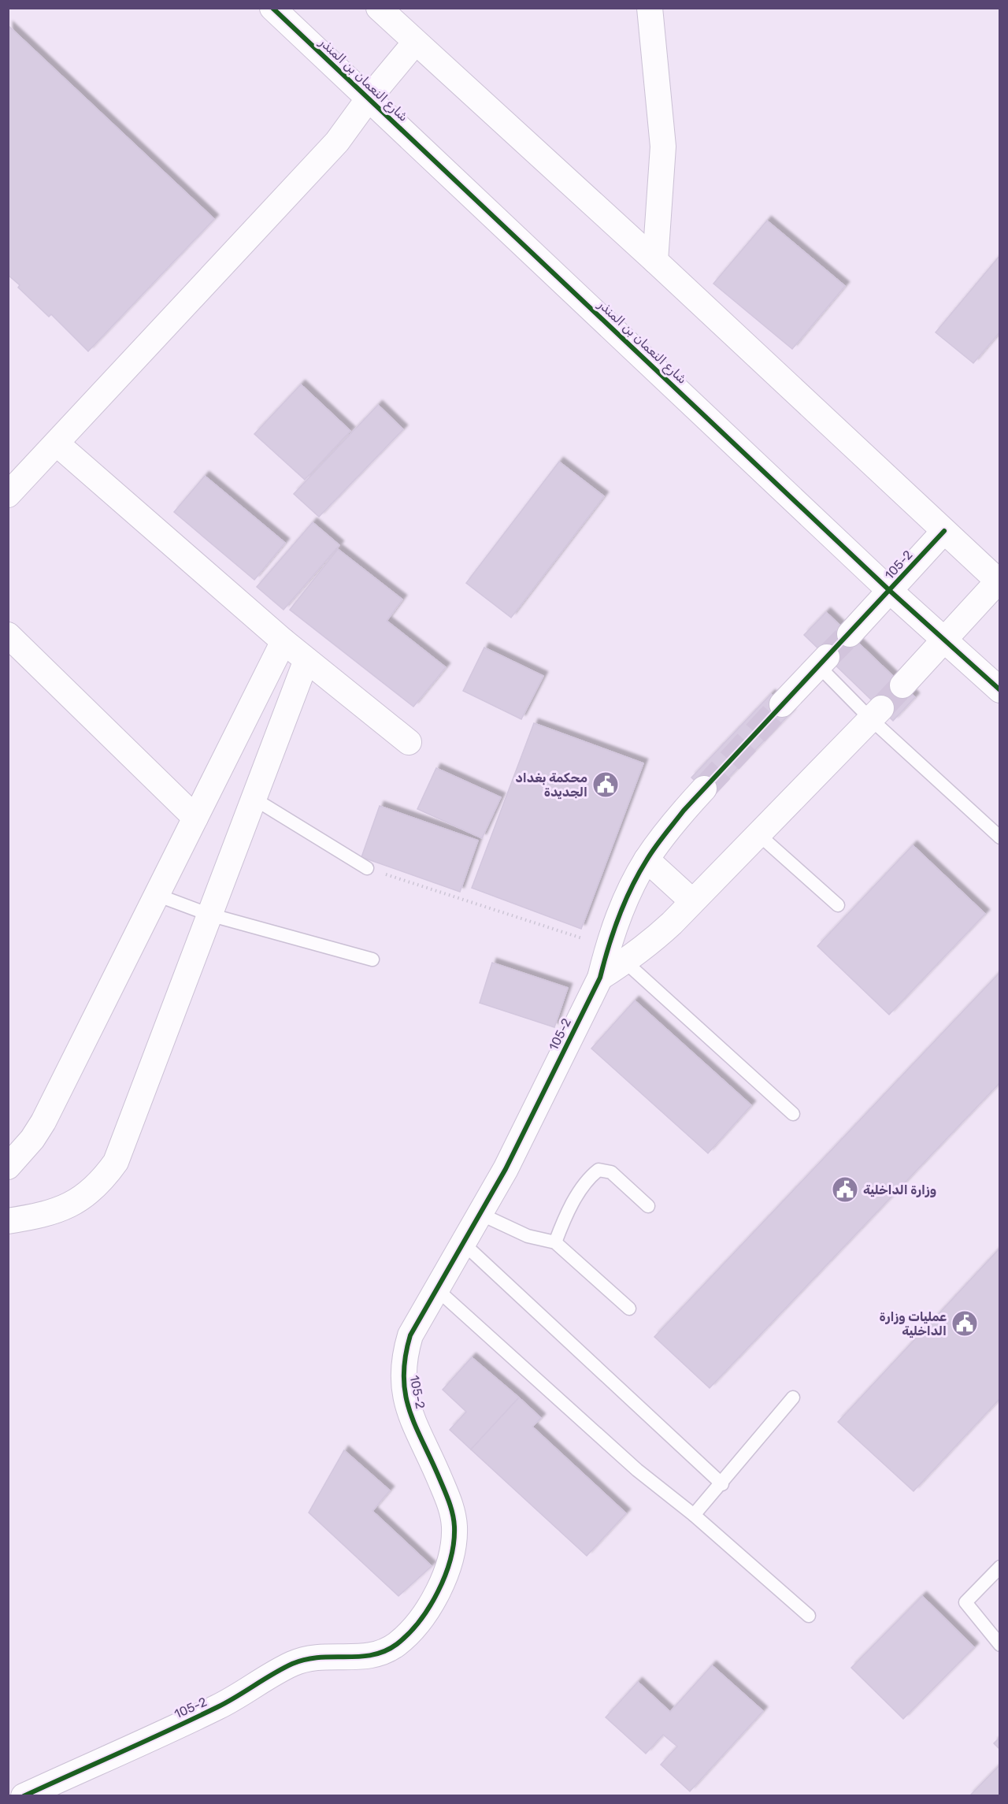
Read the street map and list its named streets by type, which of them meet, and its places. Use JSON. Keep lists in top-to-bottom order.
{
  "streets": {
    "street": ["شارع النعمان بن المنذر", "105-2"]
  },
  "crossings": [
    ["شارع النعمان بن المنذر", "105-2"]
  ],
  "places": {
    "public building": ["محكمة بغداد الجديدة", "وزارة الداخلية", "عمليات وزارة الداخلية"]
  }
}
